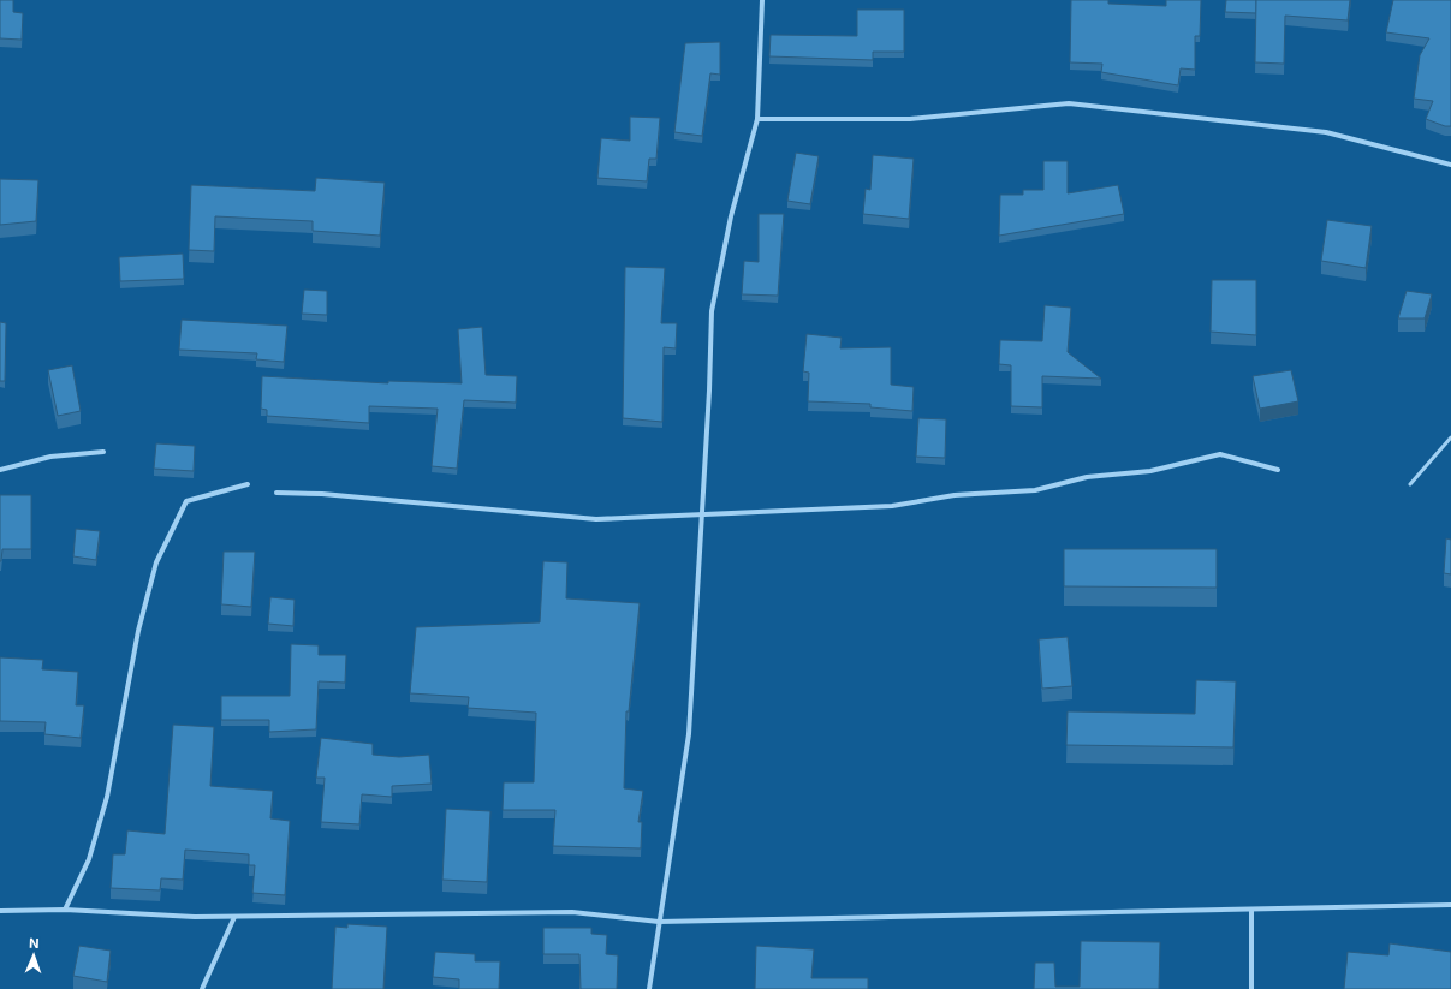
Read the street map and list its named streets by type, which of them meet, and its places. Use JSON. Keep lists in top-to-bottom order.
{
  "north": "top"
}
